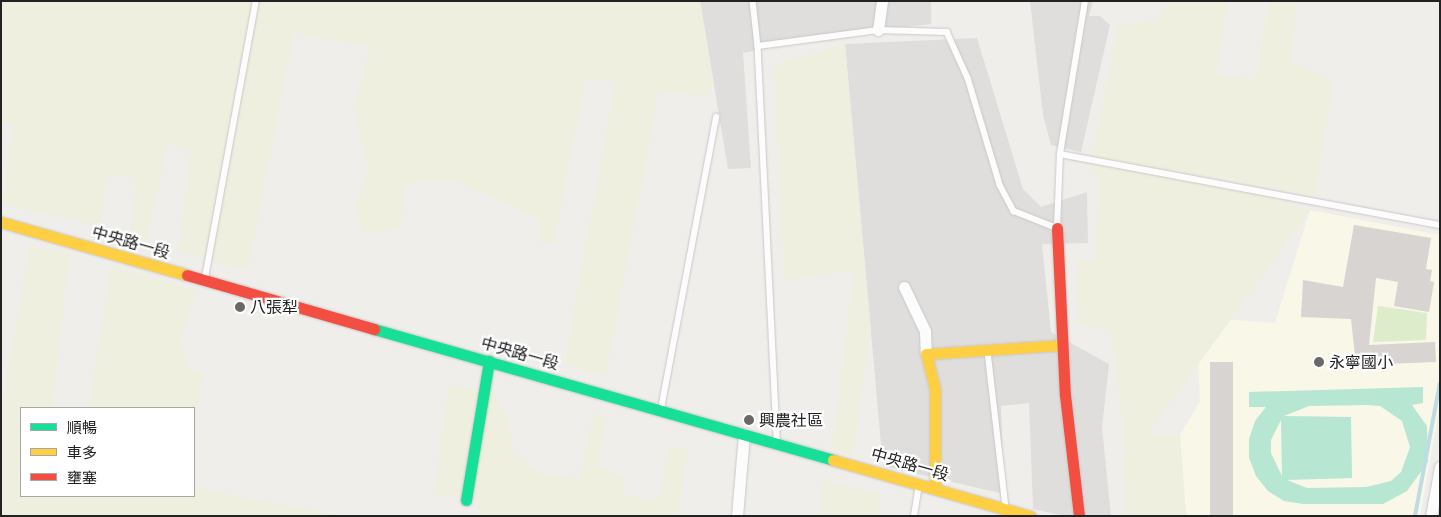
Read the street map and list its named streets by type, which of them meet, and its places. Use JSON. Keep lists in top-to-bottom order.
{
  "streets": {
    "street": ["中央路一段"]
  },
  "places": ["八張犁", "永寧國小", "興農社區"],
  "legend": ["順暢", "車多", "壅塞"]
}
